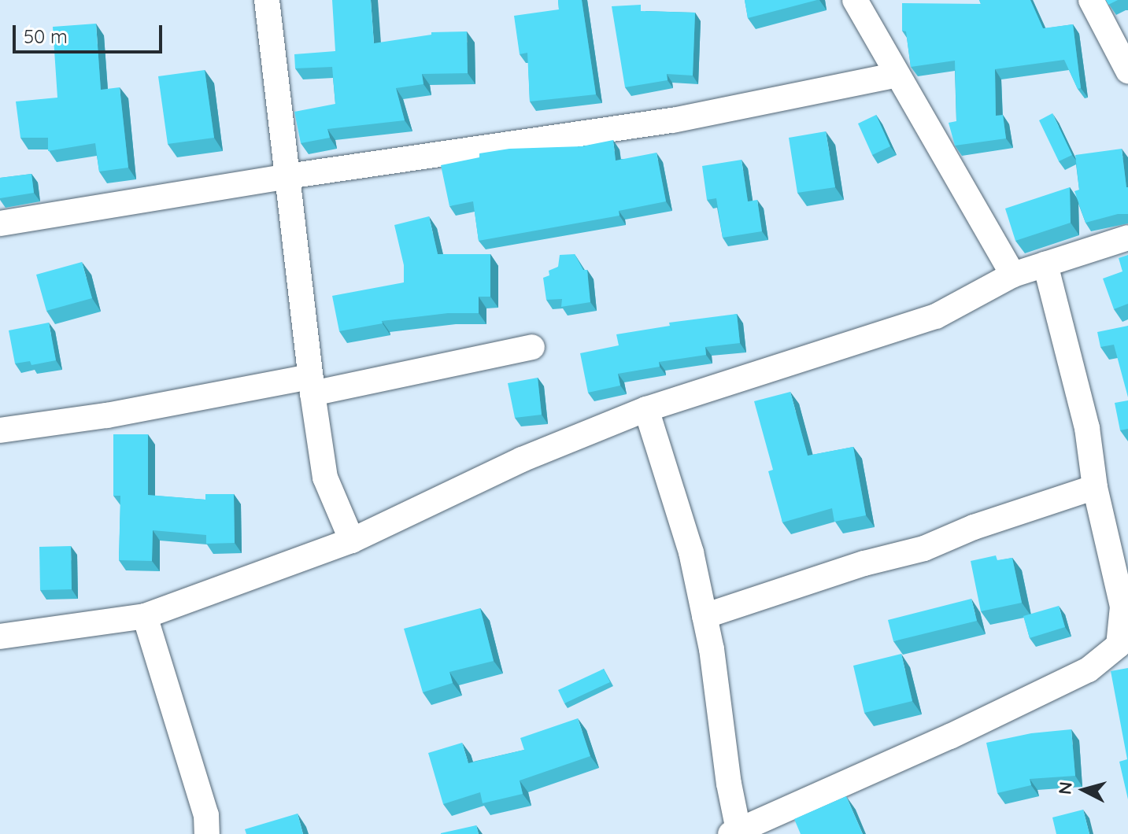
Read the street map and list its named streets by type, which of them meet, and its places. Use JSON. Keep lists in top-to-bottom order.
{
  "scale_bar": "50 m",
  "north": "left"
}
